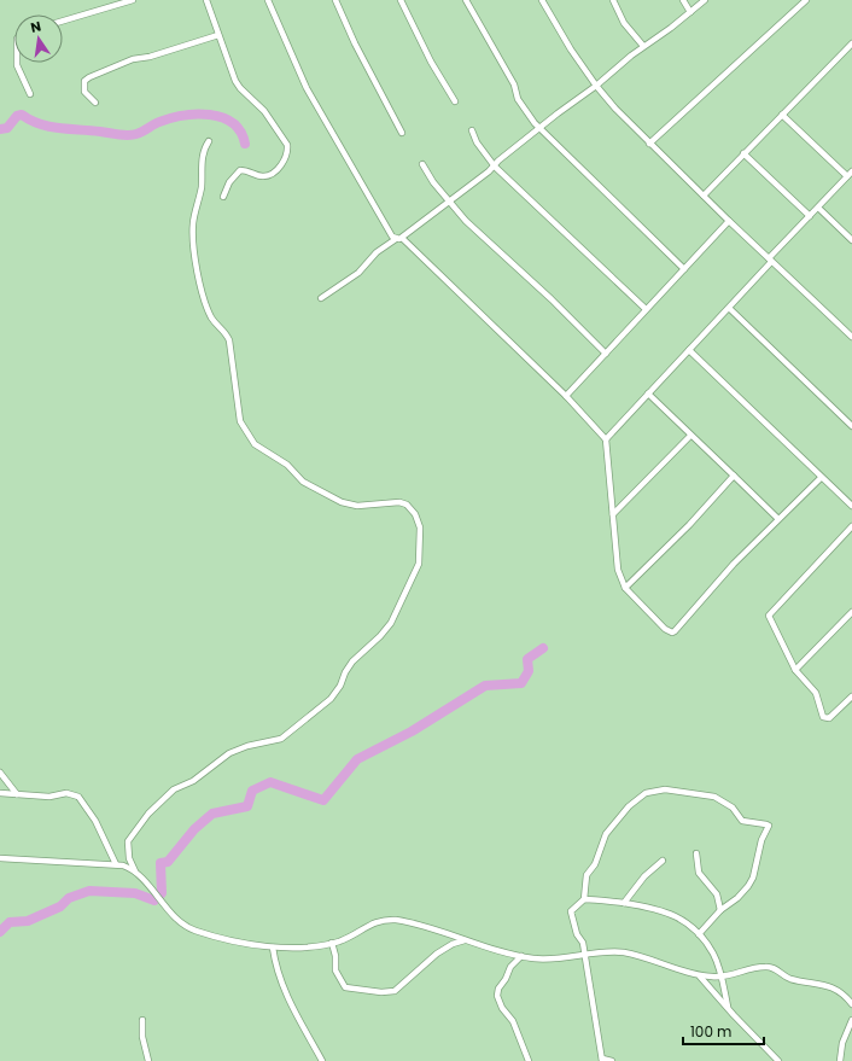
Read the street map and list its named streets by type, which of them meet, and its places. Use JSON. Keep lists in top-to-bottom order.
{
  "scale_bar": "100 m",
  "north": "top"
}
